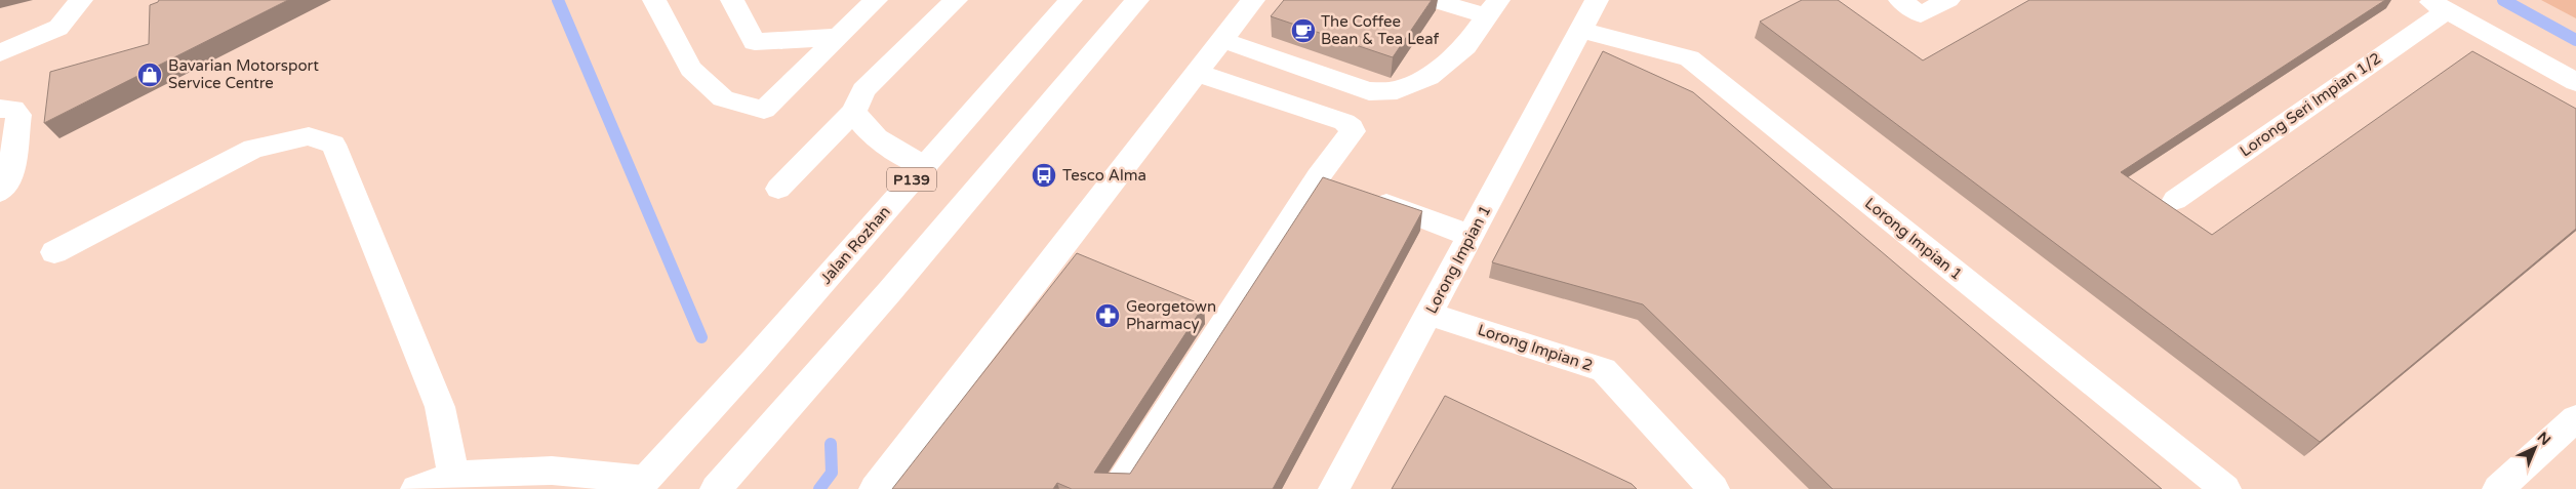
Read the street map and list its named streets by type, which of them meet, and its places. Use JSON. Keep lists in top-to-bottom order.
{
  "streets": {
    "street": [
      "Lorong Seri Impian 1/2",
      "P139",
      "Lorong Impian 1",
      "Jalan Rozhan",
      "Lorong Impian 2"
    ]
  },
  "crossings": [
    ["Lorong Impian 1", "Lorong Impian 2"]
  ],
  "places": {
    "cafe": ["The Coffee Bean & Tea Leaf"],
    "shop": ["Bavarian Motorsport Service Centre"],
    "bus stop": ["Tesco Alma"],
    "pharmacy": ["Georgetown Pharmacy"]
  },
  "north": "top right"
}
